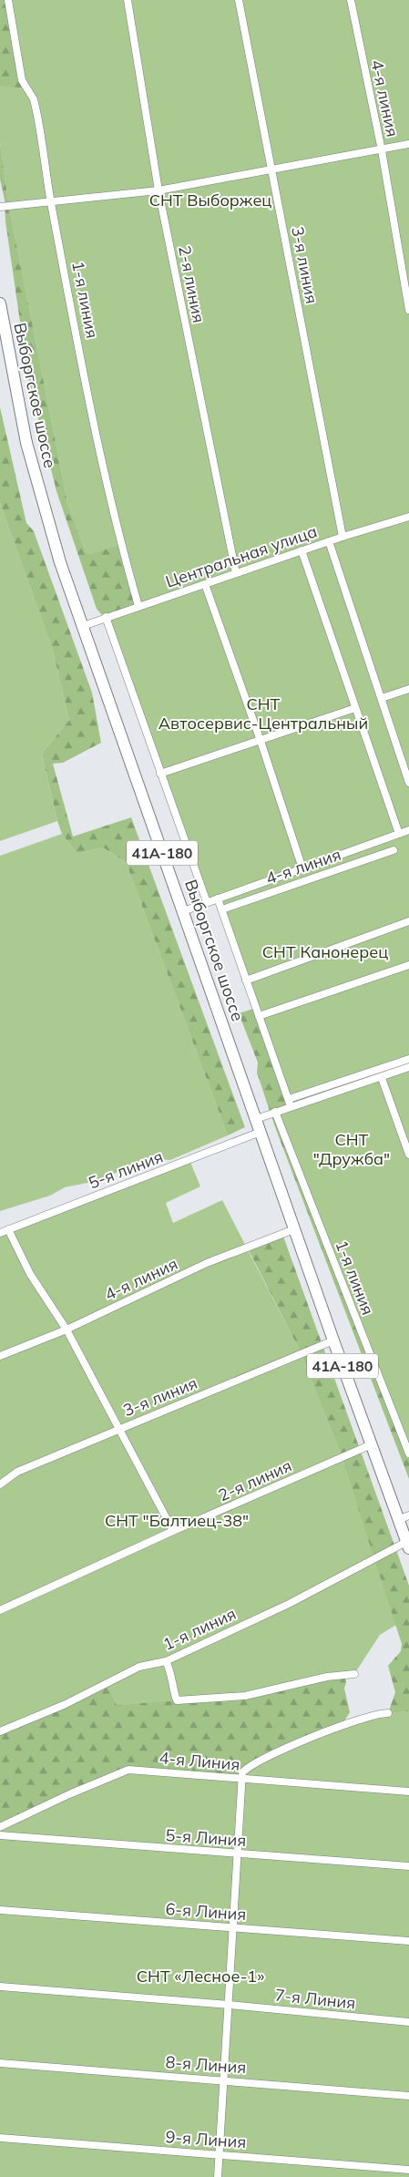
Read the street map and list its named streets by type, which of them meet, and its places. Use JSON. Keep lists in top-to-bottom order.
{
  "streets": {
    "main road": ["Выборгское шоссе", "41А-180"],
    "street": [
      "4-я линия",
      "3-я линия",
      "2-я линия",
      "1-я линия",
      "Центральная улица",
      "5-я линия",
      "4-я Линия",
      "5-я Линия",
      "6-я Линия",
      "7-я Линия",
      "8-я Линия",
      "9-я Линия"
    ]
  },
  "crossings": [
    ["4-я линия", "41А-180"],
    ["3-я линия", "Центральная улица"],
    ["3-я линия", "41А-180"],
    ["2-я линия", "Центральная улица"],
    ["2-я линия", "41А-180"],
    ["1-я линия", "Центральная улица"],
    ["1-я линия", "41А-180"],
    ["Выборгское шоссе", "Центральная улица"],
    ["Выборгское шоссе", "41А-180"],
    ["41А-180", "5-я линия"]
  ],
  "parks": [
    "СНТ Выборжец",
    "СНТ Автосервис-Центральный",
    "СНТ Канонерец",
    "СНТ \"Дружба\"",
    "СНТ \"Балтиец-38\"",
    "СНТ «Лесное-1»"
  ]
}
